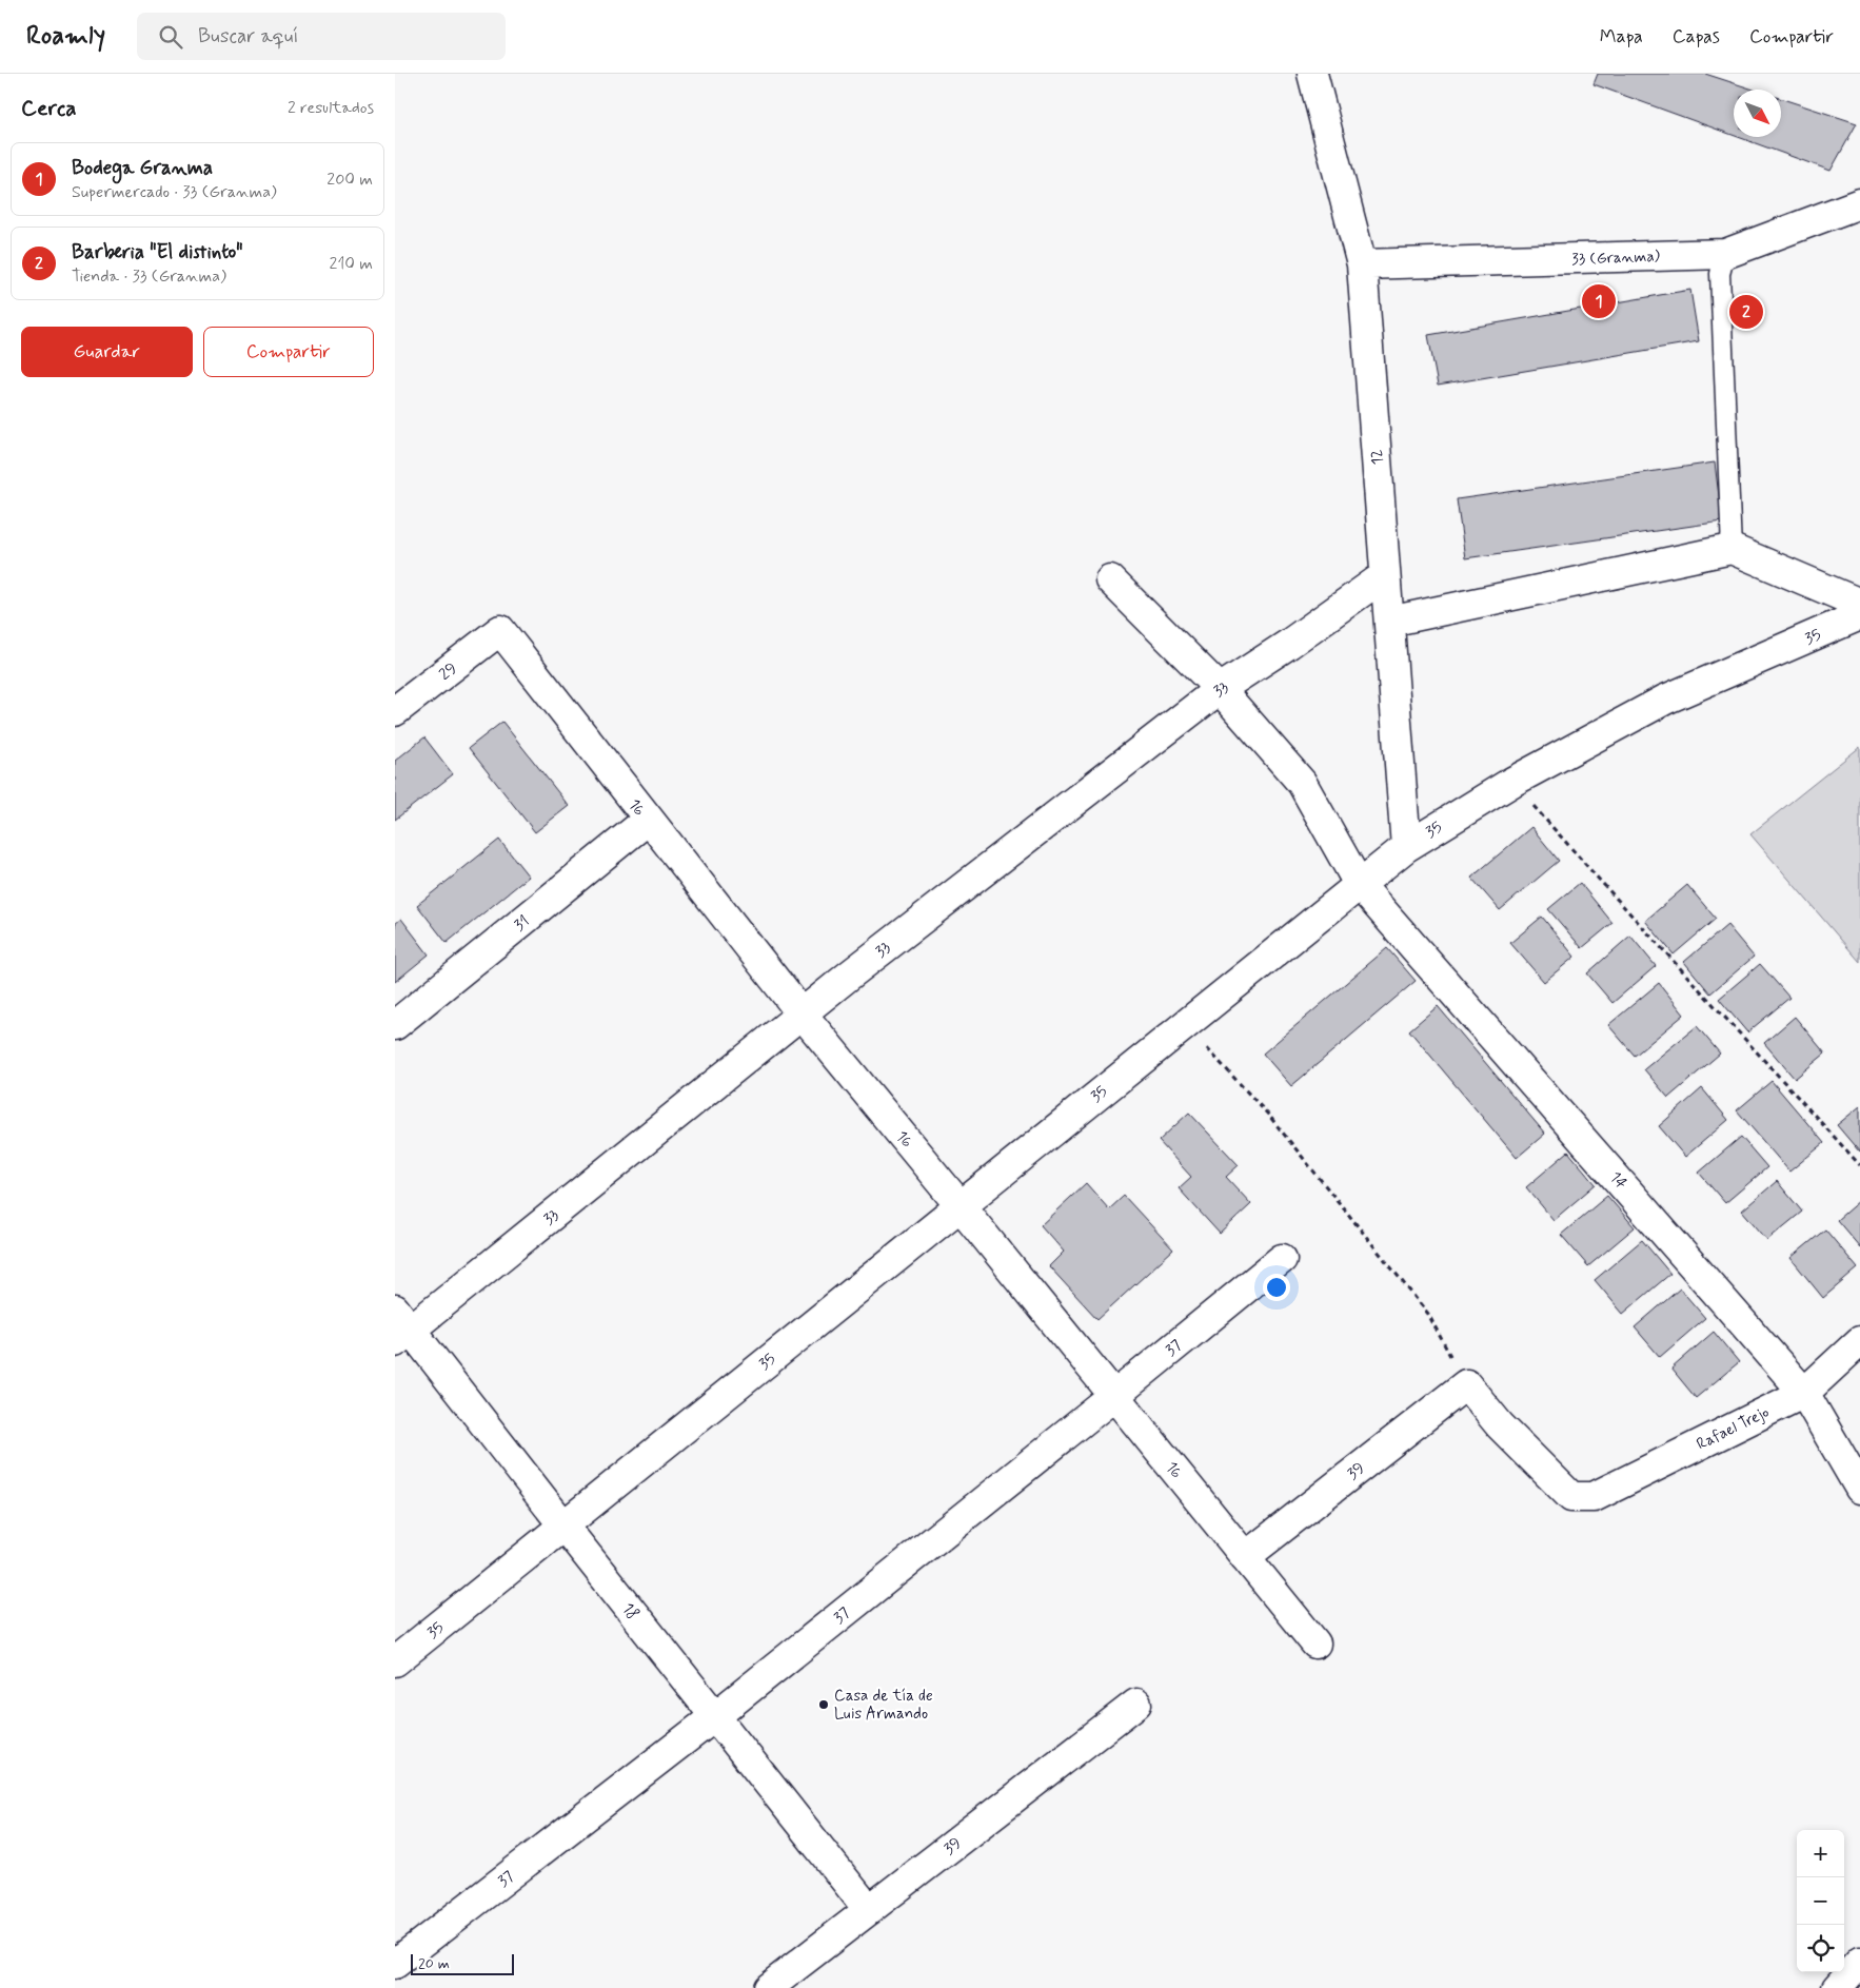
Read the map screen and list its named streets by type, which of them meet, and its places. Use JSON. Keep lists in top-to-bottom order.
{
  "streets": {
    "street": [
      "33 (Granma)",
      "12",
      "35",
      "29",
      "33",
      "16",
      "31",
      "14",
      "37",
      "Rafael Trejo",
      "39",
      "18"
    ]
  },
  "crossings": [
    ["33 (Granma)", "12"],
    ["12", "35"],
    ["12", "33"],
    ["35", "16"],
    ["35", "14"],
    ["35", "18"],
    ["29", "16"],
    ["33", "16"],
    ["33", "14"],
    ["33", "18"],
    ["16", "31"],
    ["16", "37"],
    ["16", "39"],
    ["14", "Rafael Trejo"],
    ["37", "18"],
    ["Rafael Trejo", "39"],
    ["39", "18"]
  ],
  "places": ["Casa de tía de Luis Armando"],
  "scale_bar": "20 m",
  "north": "bottom right",
  "page": {
    "header": "Roamly",
    "search": "Buscar aquí",
    "nav": ["Mapa", "Capas", "Compartir"],
    "heading": ["Cerca", "2 resultados"],
    "list": [
      {
        "mark": "1",
        "name": "Bodega Granma",
        "note": "Supermercado · 33 (Granma)",
        "value": "200 m"
      },
      {
        "mark": "2",
        "name": "Barberia \"El distinto\"",
        "note": "Tienda · 33 (Granma)",
        "value": "210 m"
      }
    ],
    "pins": ["1", "2"],
    "buttons": ["Guardar", "Compartir"],
    "map_buttons": ["+", "−"],
    "scale": "20 m"
  }
}
